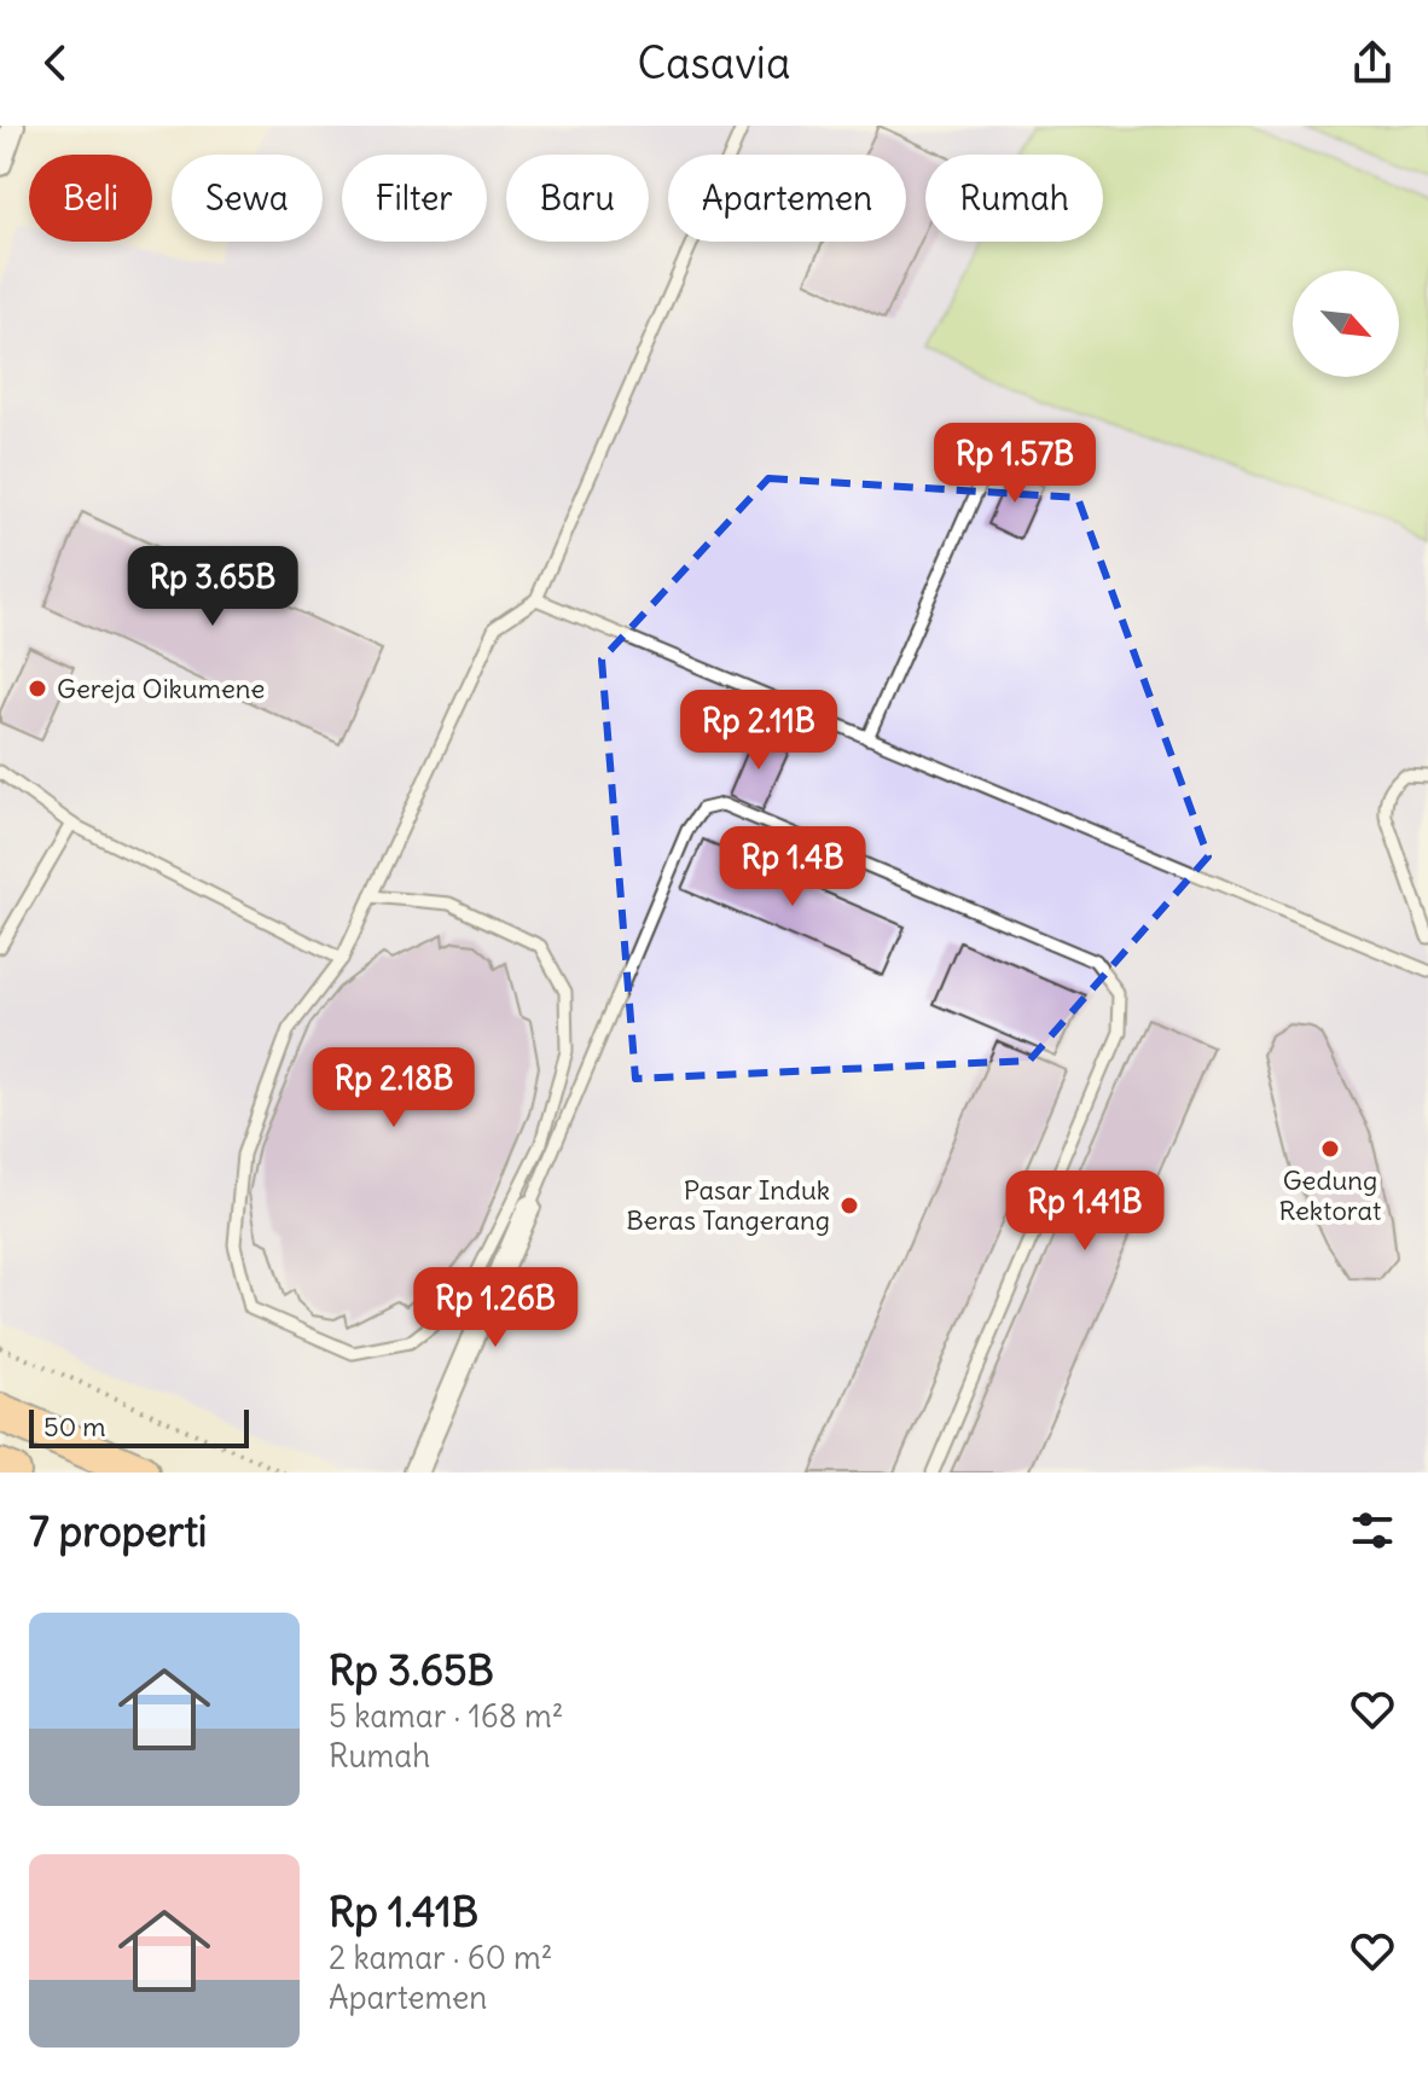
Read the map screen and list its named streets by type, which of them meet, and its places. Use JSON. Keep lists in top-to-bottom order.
{
  "places": ["Gereja Oikumene", "Gedung Rektorat", "Pasar Induk Beras Tangerang"],
  "scale_bar": "50 m",
  "north": "bottom right",
  "page": {
    "header": "Casavia",
    "chip": [
      "Beli",
      "Sewa",
      "Filter",
      "Baru",
      "Apartemen",
      "Rumah"
    ],
    "price": [
      "Rp 1.57B",
      "Rp 3.65B",
      "Rp 2.11B",
      "Rp 1.4B",
      "Rp 2.18B",
      "Rp 1.41B",
      "Rp 1.26B"
    ],
    "scale": "50 m",
    "heading": "7 properti",
    "list": [
      {
        "name": "Rp 3.65B",
        "note": "5 kamar · 168 m² · Rumah"
      },
      {
        "name": "Rp 1.41B",
        "note": "2 kamar · 60 m² · Apartemen"
      }
    ]
  }
}
